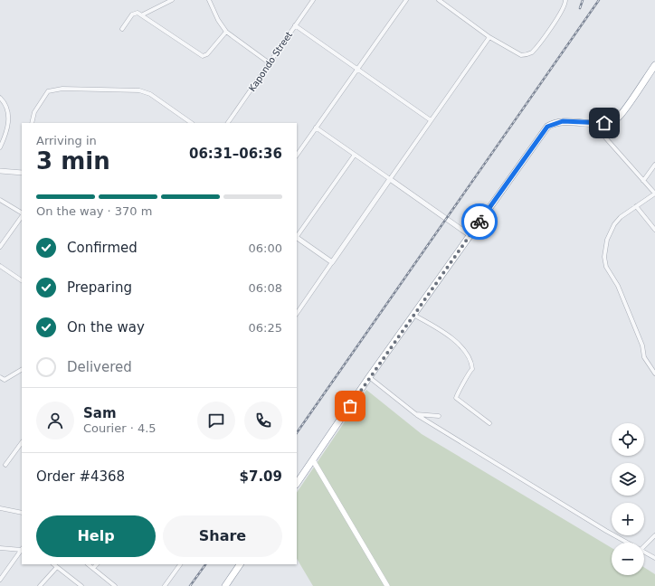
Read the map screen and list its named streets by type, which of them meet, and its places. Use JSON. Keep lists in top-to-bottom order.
{
  "streets": {
    "street": ["Kapondo Street"]
  },
  "page": {
    "heading": ["3 min", "Arriving in", "06:31–06:36"],
    "panel": [
      "Sam",
      "Courier · 4.5",
      "Order #4368",
      "$7.09"
    ],
    "bar": "On the way · 370 m",
    "list": [
      ["Confirmed", "06:00"],
      ["Preparing", "06:08"],
      ["On the way", "06:25"],
      "Delivered"
    ],
    "map_buttons": ["+", "−"],
    "buttons": ["Help", "Share"]
  }
}
